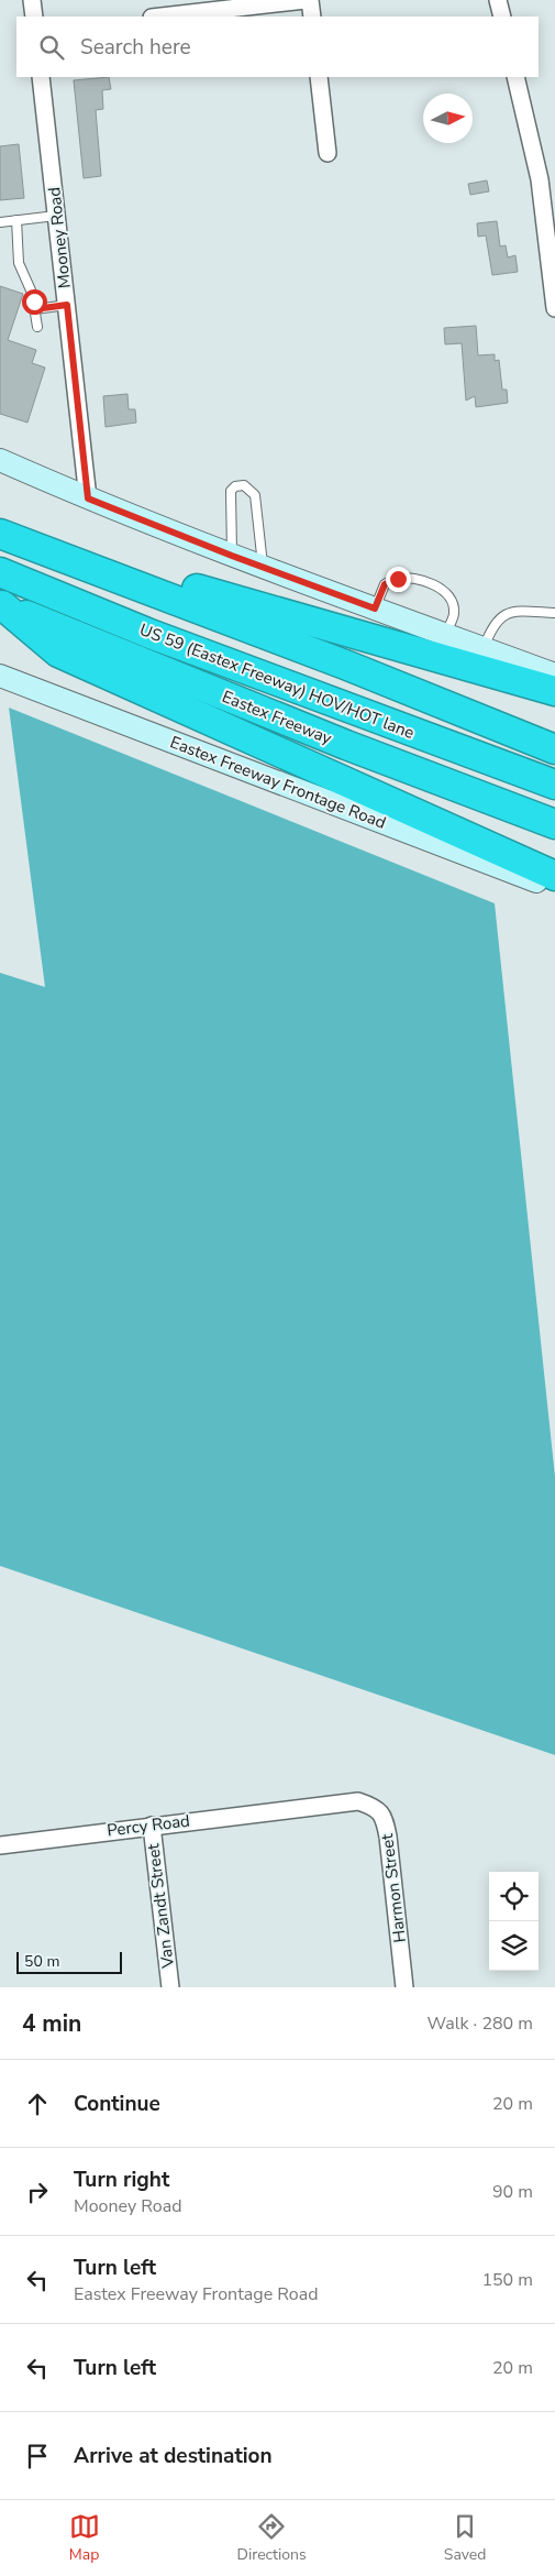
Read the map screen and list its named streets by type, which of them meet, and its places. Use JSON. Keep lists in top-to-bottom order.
{
  "streets": {
    "highway": ["US 59 (Eastex Freeway) HOV/HOT lane", "Eastex Freeway"],
    "main road": ["Eastex Freeway Frontage Road"],
    "street": [
      "Mooney Road",
      "Percy Road",
      "Harmon Street",
      "Van Zandt Street"
    ]
  },
  "crossings": [
    ["Percy Road", "Harmon Street"],
    ["Percy Road", "Van Zandt Street"]
  ],
  "scale_bar": "50 m",
  "north": "right",
  "page": {
    "search": "Search here",
    "scale": "50 m",
    "heading": ["4 min", "Walk · 280 m"],
    "list": [
      ["Continue", "20 m"],
      ["Turn right", "Mooney Road", "90 m"],
      ["Turn left", "Eastex Freeway Frontage Road", "150 m"],
      ["Turn left", "20 m"],
      "Arrive at destination"
    ],
    "nav": ["Map", "Directions", "Saved"]
  }
}
